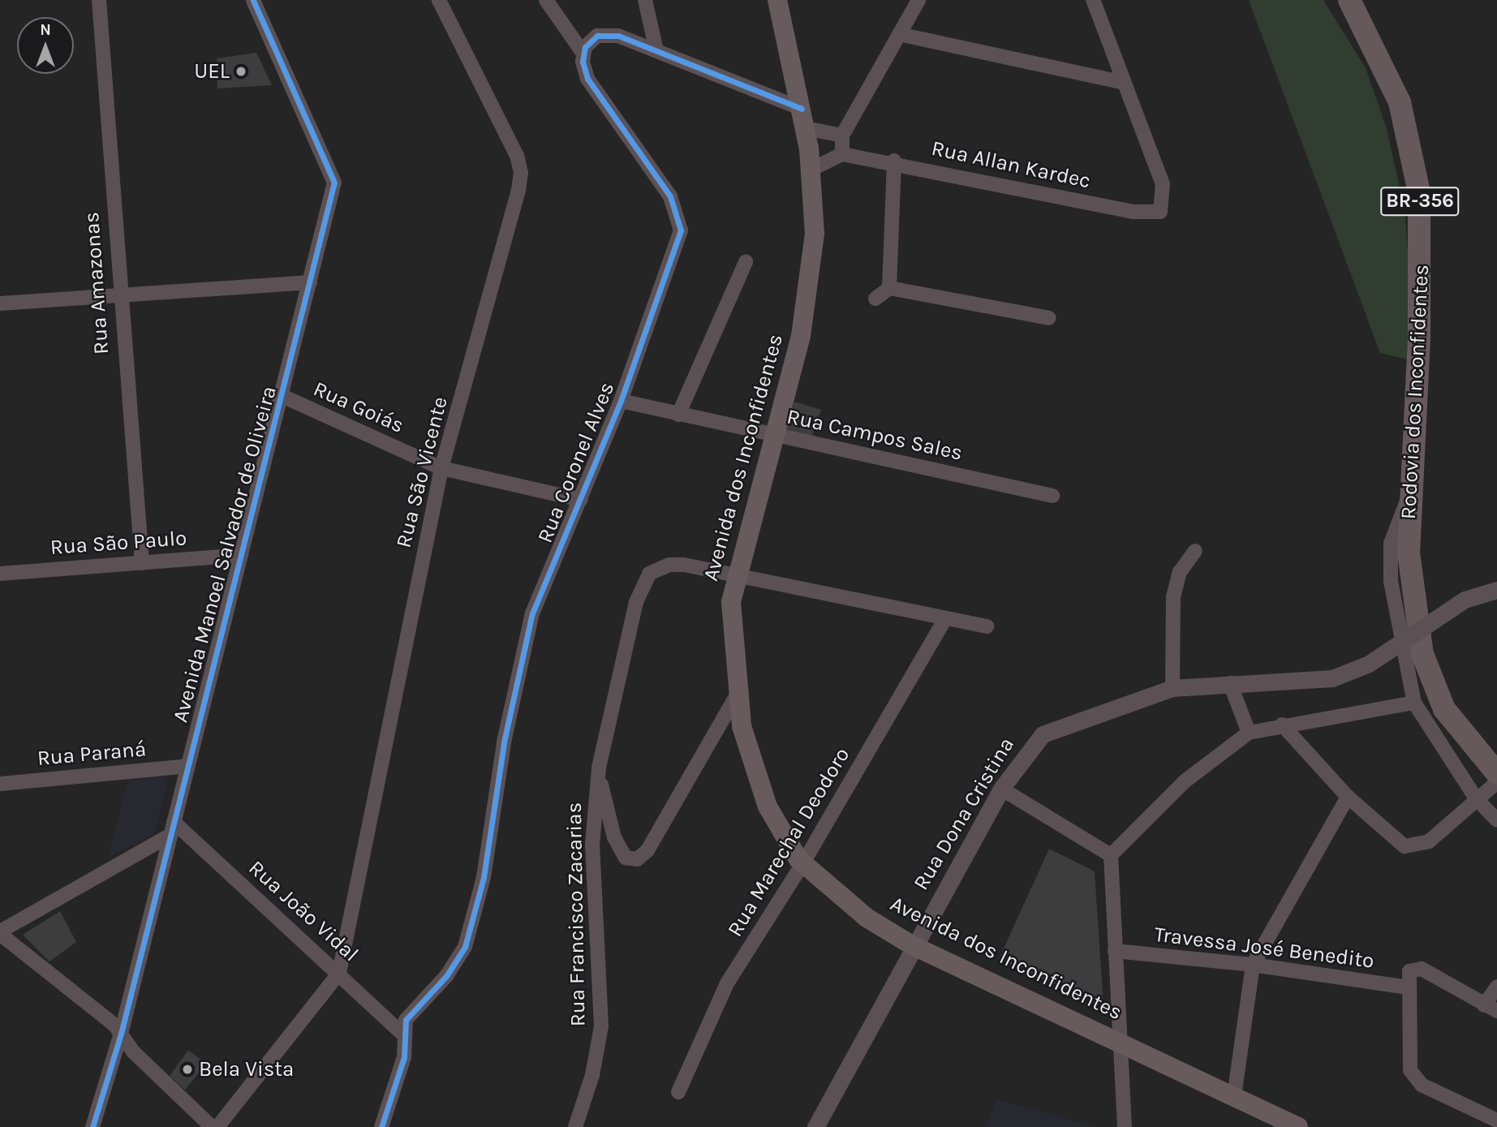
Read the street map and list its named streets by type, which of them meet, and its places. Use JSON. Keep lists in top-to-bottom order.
{
  "streets": {
    "main road": ["BR-356", "Rodovia dos Inconfidentes", "Avenida dos Inconfidentes"],
    "street": [
      "Rua Allan Kardec",
      "Rua Amazonas",
      "Rua Goiás",
      "Rua Campos Sales",
      "Rua Coronel Alves",
      "Rua São Vicente",
      "Rua São Paulo",
      "Avenida Manoel Salvador de Oliveira",
      "Rua Paraná",
      "Rua Dona Cristina",
      "Rua Marechal Deodoro",
      "Rua João Vidal",
      "Rua Francisco Zacarias",
      "Travessa José Benedito"
    ]
  },
  "crossings": [
    ["Rua Amazonas", "Rua São Paulo"],
    ["Rua Goiás", "Rua Coronel Alves"],
    ["Rua Goiás", "Rua São Vicente"],
    ["Rua Goiás", "Avenida Manoel Salvador de Oliveira"],
    ["Rua Campos Sales", "Avenida dos Inconfidentes"],
    ["Rua Campos Sales", "Rua Coronel Alves"],
    ["Avenida dos Inconfidentes", "Rua Dona Cristina"],
    ["Avenida dos Inconfidentes", "Rua Marechal Deodoro"],
    ["Avenida dos Inconfidentes", "Rua Francisco Zacarias"],
    ["Rua Coronel Alves", "Rua João Vidal"],
    ["Rua São Vicente", "Rua João Vidal"],
    ["Rua São Paulo", "Avenida Manoel Salvador de Oliveira"],
    ["Avenida Manoel Salvador de Oliveira", "Rua Paraná"],
    ["Avenida Manoel Salvador de Oliveira", "Rua João Vidal"],
    ["Rua Marechal Deodoro", "Rua Francisco Zacarias"]
  ],
  "places": ["UEL", "Bela Vista"],
  "north": "top"
}
